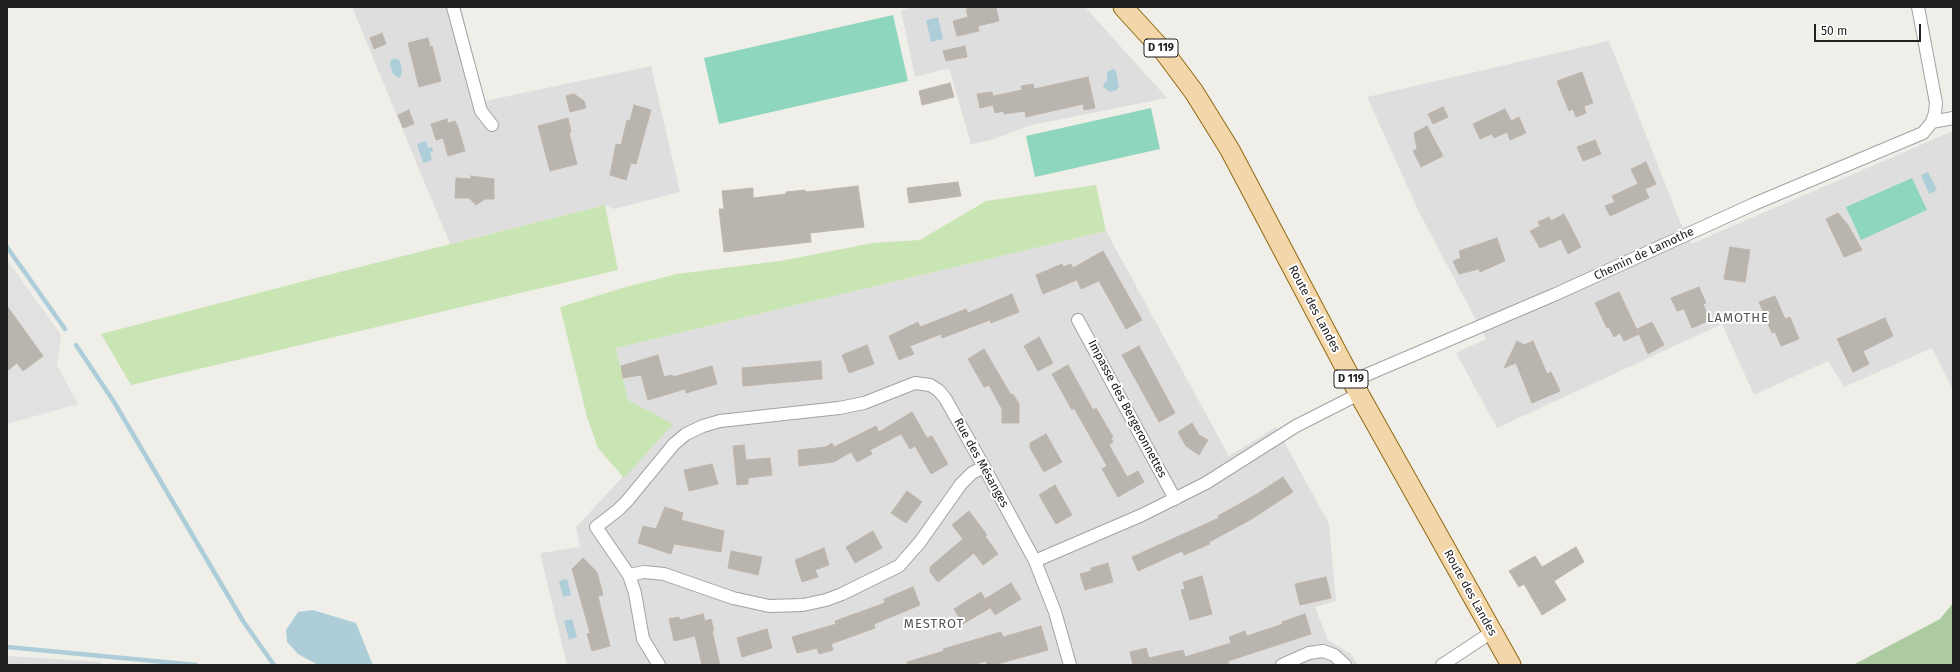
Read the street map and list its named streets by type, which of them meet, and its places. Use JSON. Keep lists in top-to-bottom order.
{
  "streets": {
    "main road": ["D 119", "Route des Landes"],
    "street": ["Chemin de Lamothe", "Impasse des Bergeronnettes", "Rue des Mésanges"]
  },
  "crossings": [
    ["Chemin de Lamothe", "Route des Landes"]
  ],
  "districts": ["LAMOTHE", "MESTROT"],
  "scale_bar": "50 m"
}
